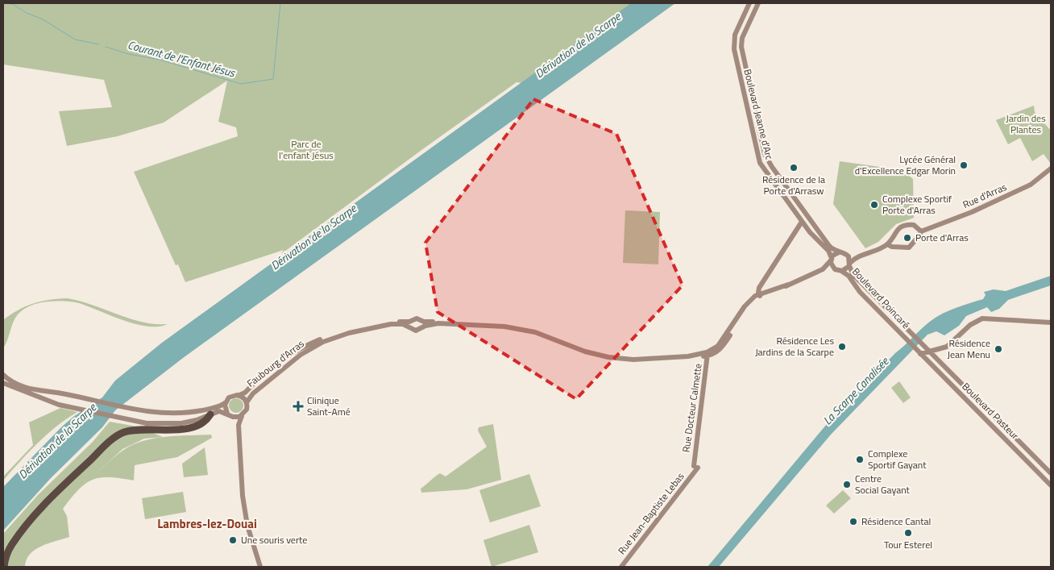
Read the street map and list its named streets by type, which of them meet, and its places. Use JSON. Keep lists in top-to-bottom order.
{
  "streets": {
    "main road": [
      "Boulevard Jeanne d'Arc",
      "Rue d'Arras",
      "Boulevard Poincaré",
      "Faubourg d'Arras",
      "Rue Docteur Calmette",
      "Boulevard Pasteur",
      "Rue Jean-Baptiste Lebas"
    ]
  },
  "crossings": [
    ["Boulevard Jeanne d'Arc", "Rue d'Arras"],
    ["Boulevard Jeanne d'Arc", "Boulevard Poincaré"],
    ["Rue d'Arras", "Boulevard Poincaré"],
    ["Boulevard Poincaré", "Boulevard Pasteur"],
    ["Rue Docteur Calmette", "Rue Jean-Baptiste Lebas"]
  ],
  "districts": ["Lambres-lez-Douai"],
  "water": ["Dérivation de la Scarpe", "Courant de l'Enfant Jésus", "La Scarpe Canalisée"],
  "parks": ["Jardin des Plantes", "Parc de l'enfant Jésus"],
  "places": {
    "other": [
      "Lycée Général d'Excellence Edgar Morin",
      "Résidence de la Porte d'Arrasw",
      "Complexe Sportif Porte d'Arras",
      "Porte d'Arras",
      "Résidence Les Jardins de la Scarpe",
      "Résidence Jean Menu",
      "Complexe Sportif Gayant",
      "Centre Social Gayant",
      "Résidence Cantal",
      "Tour Esterel",
      "Une souris verte"
    ],
    "health": ["Clinique Saint-Amé"]
  }
}
